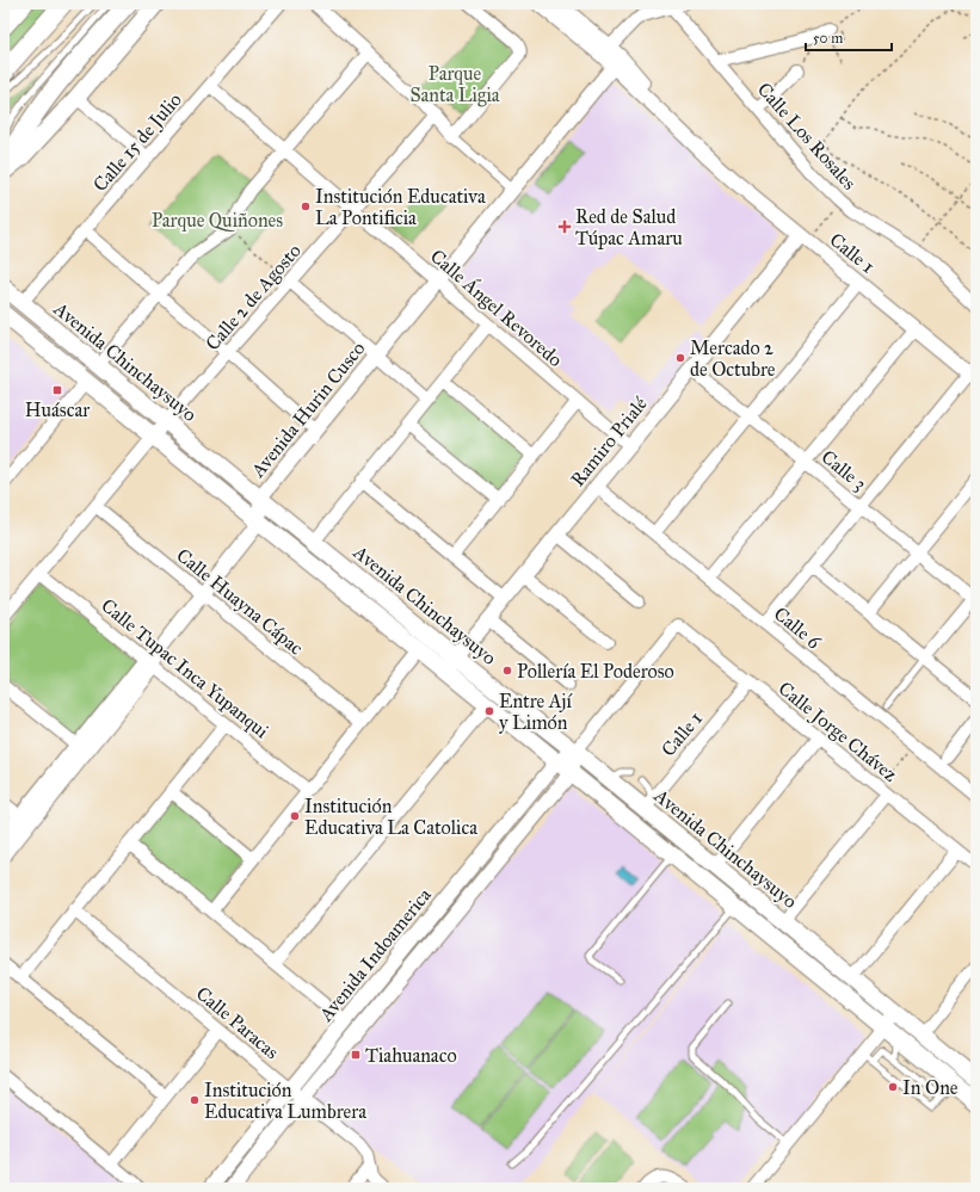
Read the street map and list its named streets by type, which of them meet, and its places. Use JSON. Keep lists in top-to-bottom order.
{
  "streets": {
    "main road": ["Avenida Chinchaysuyo"],
    "street": [
      "Calle Los Rosales",
      "Calle 15 de Julio",
      "Calle 1",
      "Calle 2 de Agosto",
      "Calle Ángel Revoredo",
      "Avenida Hurin Cusco",
      "Ramiro Prialé",
      "Calle 3",
      "Calle Huayna Cápac",
      "Calle 6",
      "Calle Tupac Inca Yupanqui",
      "Calle Jorge Chávez",
      "Avenida Indoamerica",
      "Calle Paracas"
    ]
  },
  "crossings": [
    ["Calle 15 de Julio", "Calle Ángel Revoredo"],
    ["Calle 15 de Julio", "Avenida Chinchaysuyo"],
    ["Calle 1", "Avenida Chinchaysuyo"],
    ["Calle 1", "Avenida Hurin Cusco"],
    ["Calle 1", "Ramiro Prialé"],
    ["Calle 1", "Calle Jorge Chávez"],
    ["Calle 2 de Agosto", "Calle Ángel Revoredo"],
    ["Calle 2 de Agosto", "Avenida Chinchaysuyo"],
    ["Calle 2 de Agosto", "Calle Huayna Cápac"],
    ["Calle 2 de Agosto", "Calle Tupac Inca Yupanqui"],
    ["Calle Ángel Revoredo", "Avenida Hurin Cusco"],
    ["Calle Ángel Revoredo", "Ramiro Prialé"],
    ["Avenida Chinchaysuyo", "Avenida Hurin Cusco"],
    ["Avenida Chinchaysuyo", "Ramiro Prialé"],
    ["Avenida Chinchaysuyo", "Avenida Indoamerica"],
    ["Ramiro Prialé", "Calle 3"],
    ["Ramiro Prialé", "Calle 6"],
    ["Calle Jorge Chávez", "Avenida Indoamerica"],
    ["Avenida Indoamerica", "Calle Paracas"]
  ],
  "parks": ["Parque Santa Ligia", "Parque Quiñones"],
  "places": {
    "other": [
      "Institución Educativa La Pontificia",
      "Mercado 2 de Octubre",
      "Pollería El Poderoso",
      "Entre Ají y Limón",
      "Institución Educativa La Catolica",
      "In One",
      "Institución Educativa Lumbrera"
    ],
    "health": ["Red de Salud Túpac Amaru"],
    "transit": ["Huáscar", "Tiahuanaco"]
  },
  "scale_bar": "50 m"
}
